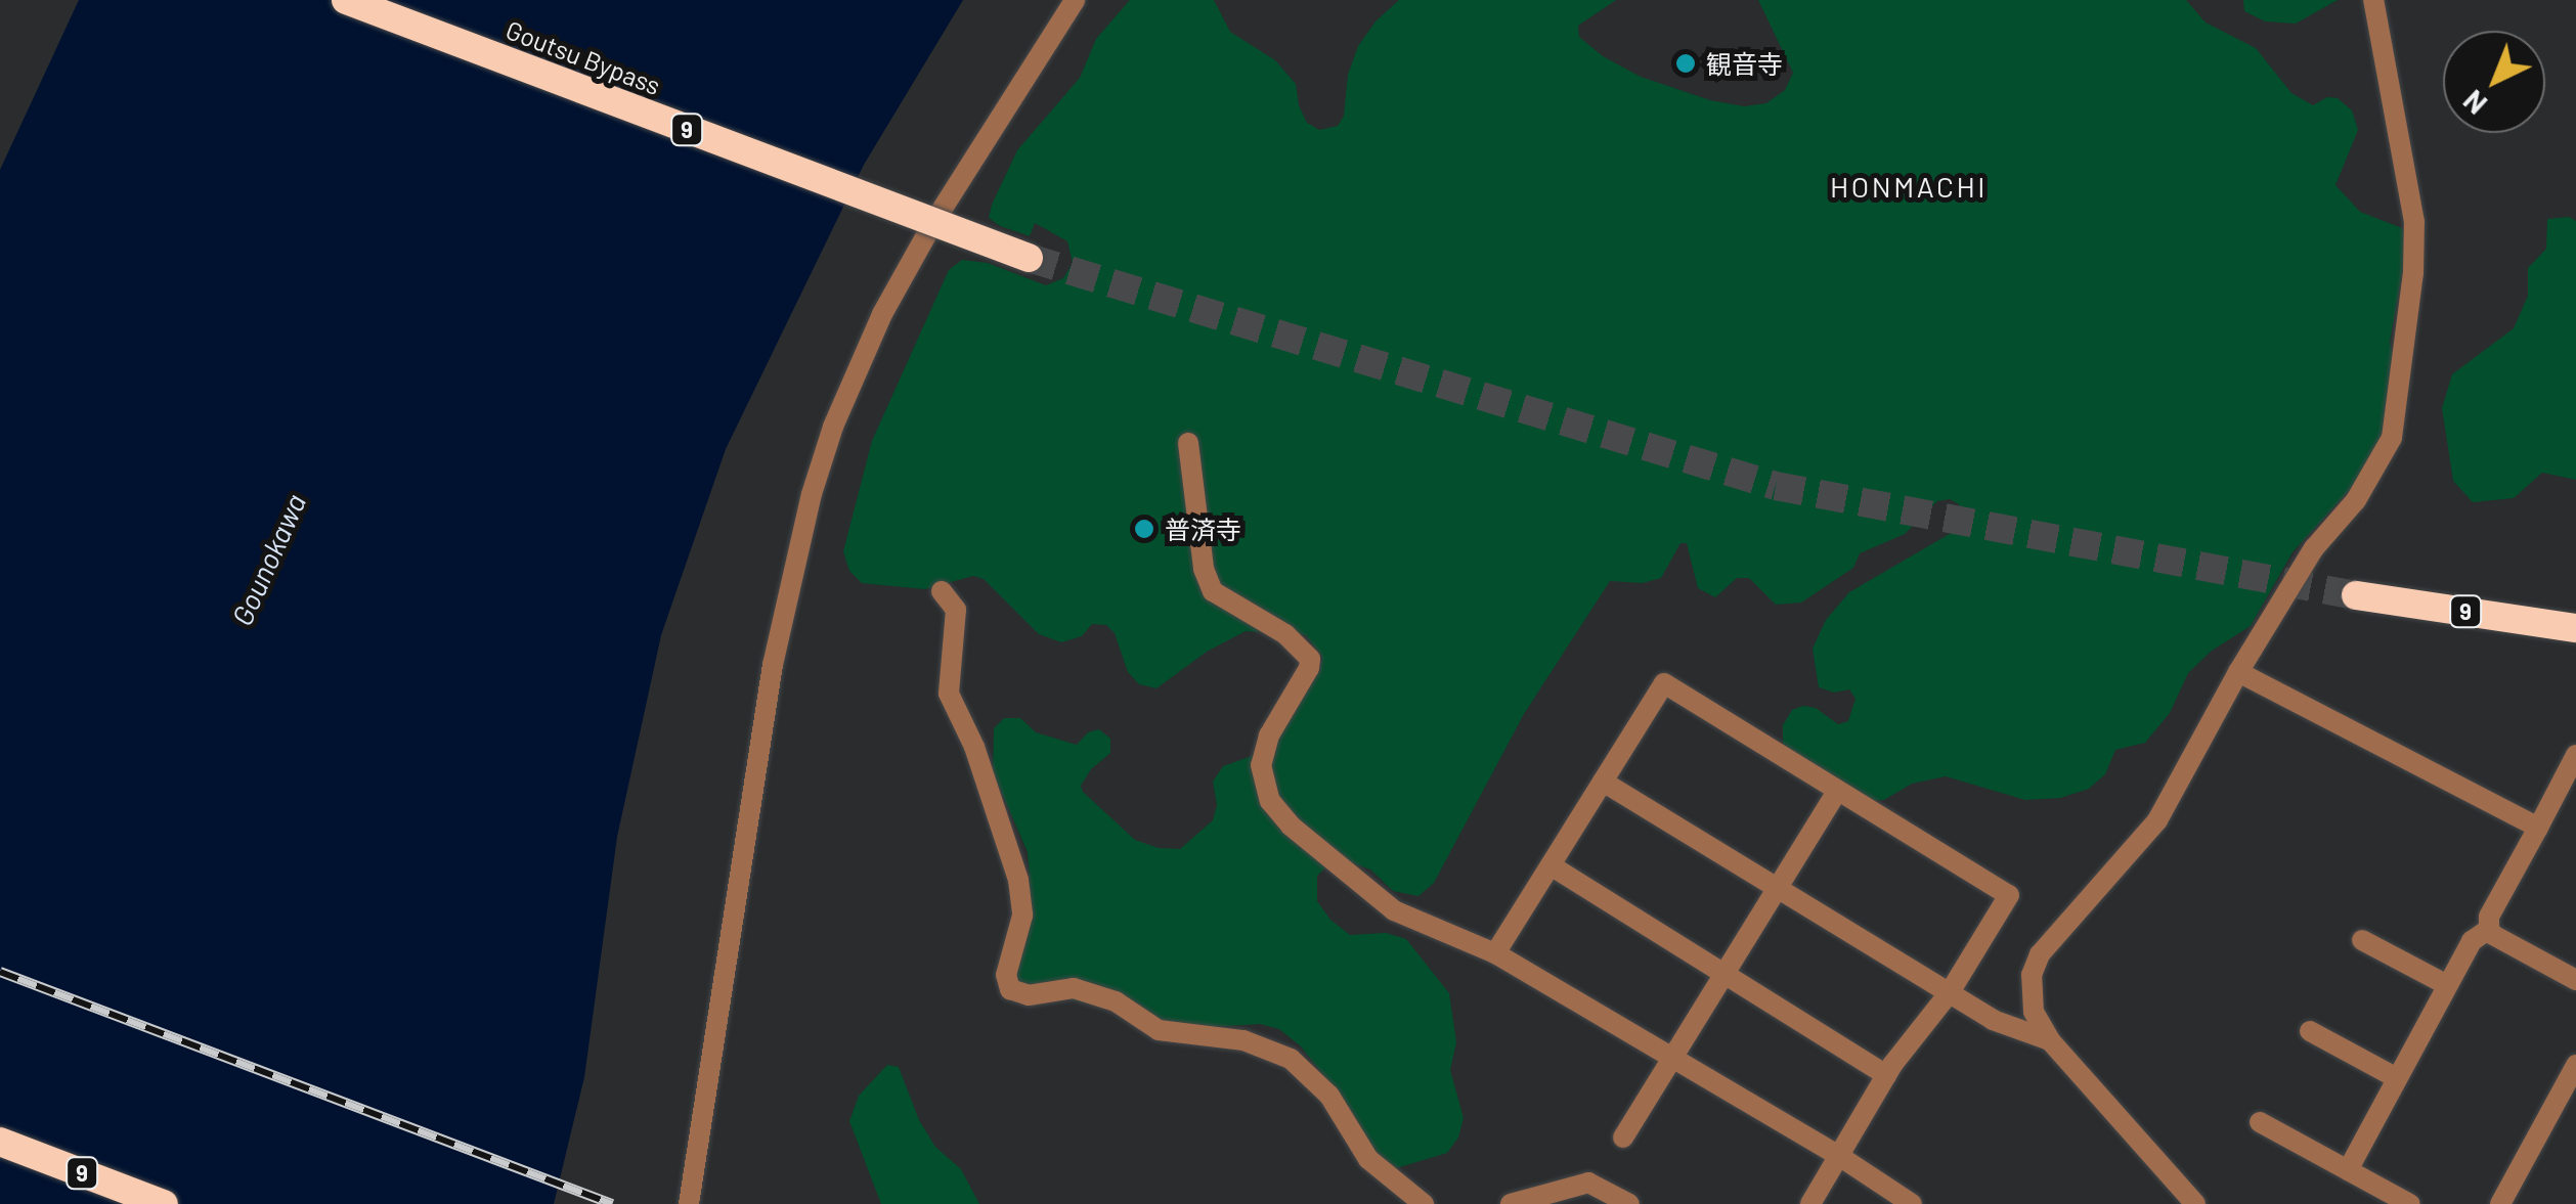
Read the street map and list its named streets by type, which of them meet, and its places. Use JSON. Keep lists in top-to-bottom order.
{
  "streets": {
    "highway": ["Goutsu Bypass", "9"]
  },
  "districts": ["HONMACHI"],
  "water": ["Gounokawa"],
  "places": ["観音寺", "普済寺"],
  "north": "bottom left"
}
